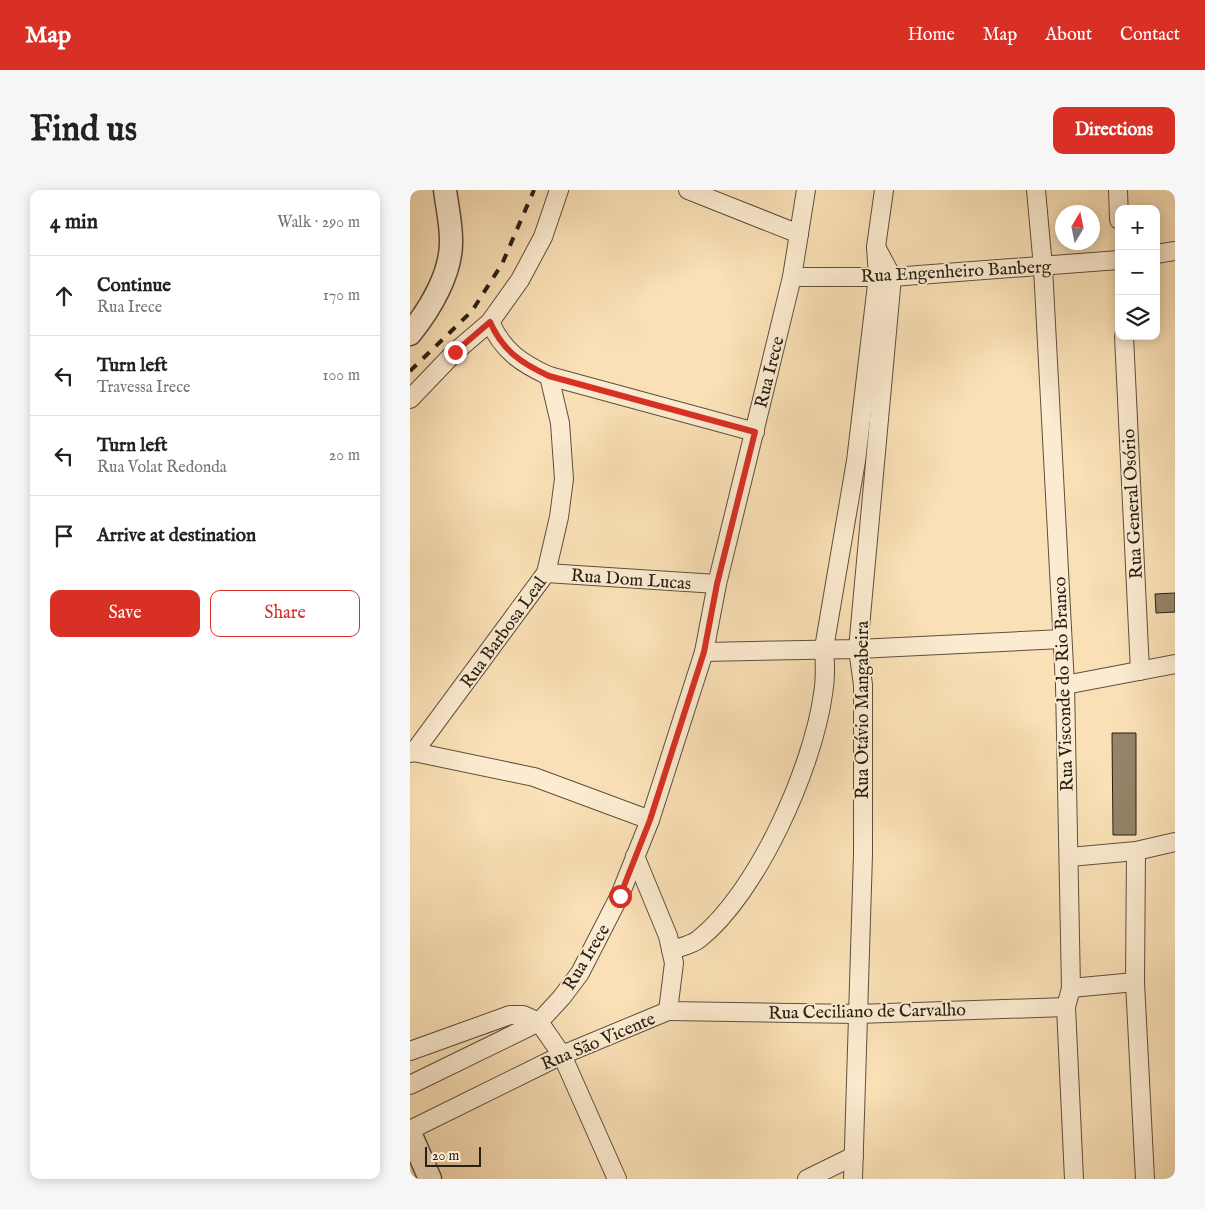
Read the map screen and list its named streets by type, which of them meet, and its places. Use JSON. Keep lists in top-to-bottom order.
{
  "streets": {
    "street": [
      "Rua Engenheiro Banberg",
      "Rua Irece",
      "Rua General Osório",
      "Rua Dom Lucas",
      "Rua Barbosa Leal",
      "Rua Visconde do Rio Branco",
      "Rua Otávio Mangabeira",
      "Rua Ceciliano de Carvalho",
      "Rua São Vicente"
    ]
  },
  "crossings": [
    ["Rua Engenheiro Banberg", "Rua Irece"],
    ["Rua Engenheiro Banberg", "Rua Visconde do Rio Branco"],
    ["Rua Engenheiro Banberg", "Rua Otávio Mangabeira"],
    ["Rua Irece", "Rua Dom Lucas"],
    ["Rua Irece", "Rua São Vicente"],
    ["Rua Dom Lucas", "Rua Barbosa Leal"],
    ["Rua Visconde do Rio Branco", "Rua Ceciliano de Carvalho"],
    ["Rua Otávio Mangabeira", "Rua Ceciliano de Carvalho"],
    ["Rua Otávio Mangabeira", "Rua São Vicente"],
    ["Rua Ceciliano de Carvalho", "Rua São Vicente"]
  ],
  "scale_bar": "20 m",
  "north": "top",
  "page": {
    "header": "Map",
    "nav": [
      "Home",
      "Map",
      "About",
      "Contact"
    ],
    "buttons": [
      "Directions",
      ["Save", "Share"]
    ],
    "title": "Find us",
    "heading": ["4 min", "Walk · 290 m"],
    "map_buttons": ["+", "−"],
    "list": [
      ["Continue", "Rua Irece", "170 m"],
      ["Turn left", "Travessa Irece", "100 m"],
      ["Turn left", "Rua Volat Redonda", "20 m"],
      "Arrive at destination"
    ],
    "scale": "20 m"
  }
}
